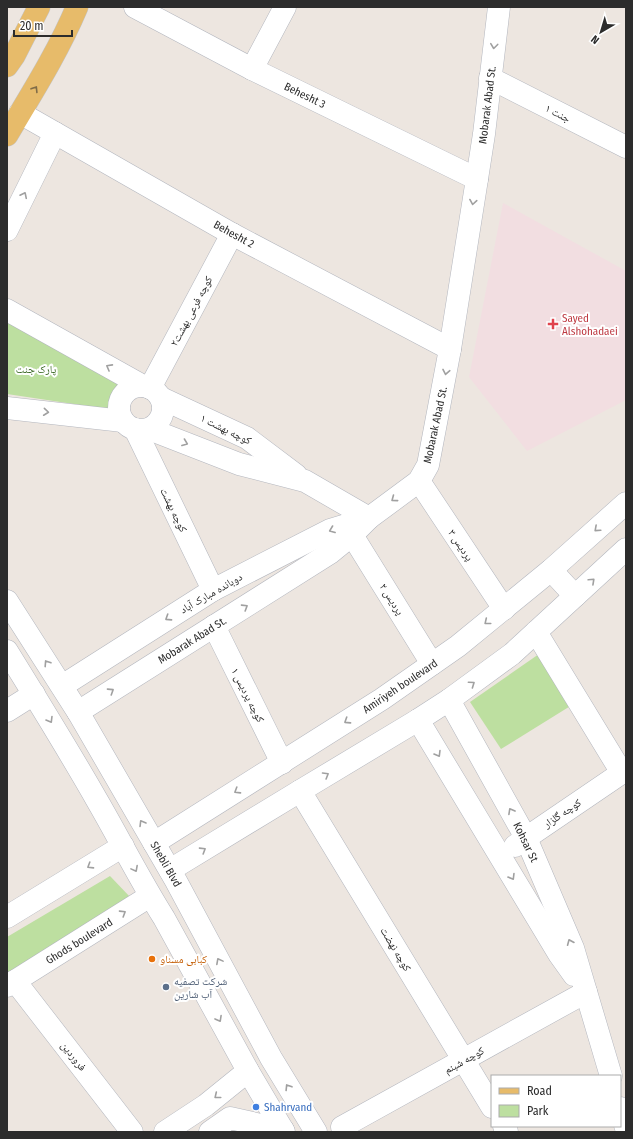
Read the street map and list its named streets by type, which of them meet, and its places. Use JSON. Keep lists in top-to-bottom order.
{
  "streets": {
    "street": [
      "Behesht 3",
      "Mobarak Abad St.",
      "جنت ۱",
      "Behesht 2",
      "کوچه فرعی بهشت۲",
      "کوچه بهشت ۱",
      "کوچه بهشت",
      "پردیس ۳",
      "دوبانده مبارک آباد",
      "پردیس ۲",
      "Amiriyeh boulevard",
      "کوچه پردیس ۱",
      "کوچه گلزار",
      "Kohsar St",
      "Shebli Blvd",
      "Ghods boulevard",
      "کوچه نهضت",
      "فروردین",
      "کوچه شبنم"
    ]
  },
  "crossings": [
    ["Behesht 3", "Mobarak Abad St."],
    ["Mobarak Abad St.", "جنت ۱"],
    ["Mobarak Abad St.", "Behesht 2"],
    ["Mobarak Abad St.", "پردیس ۳"],
    ["Mobarak Abad St.", "دوبانده مبارک آباد"],
    ["Mobarak Abad St.", "پردیس ۲"],
    ["Mobarak Abad St.", "کوچه پردیس ۱"],
    ["Mobarak Abad St.", "Shebli Blvd"],
    ["Behesht 2", "کوچه فرعی بهشت۲"],
    ["کوچه فرعی بهشت۲", "کوچه بهشت ۱"],
    ["کوچه فرعی بهشت۲", "کوچه بهشت"],
    ["کوچه بهشت ۱", "کوچه بهشت"],
    ["کوچه بهشت", "دوبانده مبارک آباد"],
    ["پردیس ۳", "Amiriyeh boulevard"],
    ["دوبانده مبارک آباد", "Shebli Blvd"],
    ["پردیس ۲", "Amiriyeh boulevard"],
    ["Amiriyeh boulevard", "کوچه پردیس ۱"],
    ["Amiriyeh boulevard", "Shebli Blvd"],
    ["کوچه گلزار", "Kohsar St"],
    ["Kohsar St", "کوچه شبنم"],
    ["Ghods boulevard", "فروردین"],
    ["کوچه نهضت", "کوچه شبنم"]
  ],
  "one_way": ["دوبانده مبارک آباد"],
  "parks": ["پارک جنت"],
  "places": {
    "health": ["Sayed Alshohadaei"],
    "other": ["کبابی مسناو", "شرکت تصفیه آب شارین", "Shahrvand"]
  },
  "legend": ["Road", "Park"],
  "scale_bar": "20 m",
  "north": "bottom left"
}
